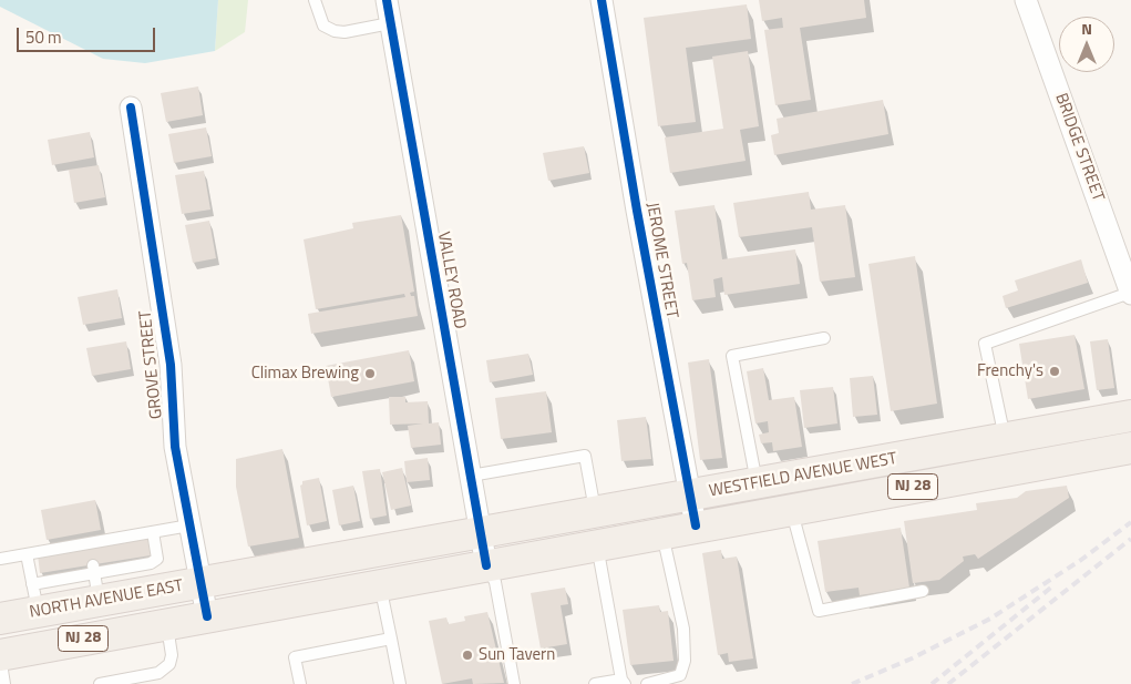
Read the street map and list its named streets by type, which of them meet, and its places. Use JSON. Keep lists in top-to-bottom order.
{
  "streets": {
    "main road": ["WESTFIELD AVENUE WEST", "NJ 28", "NORTH AVENUE EAST"],
    "street": [
      "BRIDGE STREET",
      "JEROME STREET",
      "VALLEY ROAD",
      "GROVE STREET"
    ]
  },
  "crossings": [
    ["JEROME STREET", "WESTFIELD AVENUE WEST"],
    ["VALLEY ROAD", "WESTFIELD AVENUE WEST"],
    ["GROVE STREET", "NORTH AVENUE EAST"],
    ["WESTFIELD AVENUE WEST", "NORTH AVENUE EAST"]
  ],
  "places": ["Frenchy's", "Climax Brewing", "Sun Tavern"],
  "scale_bar": "50 m",
  "north": "top"
}
